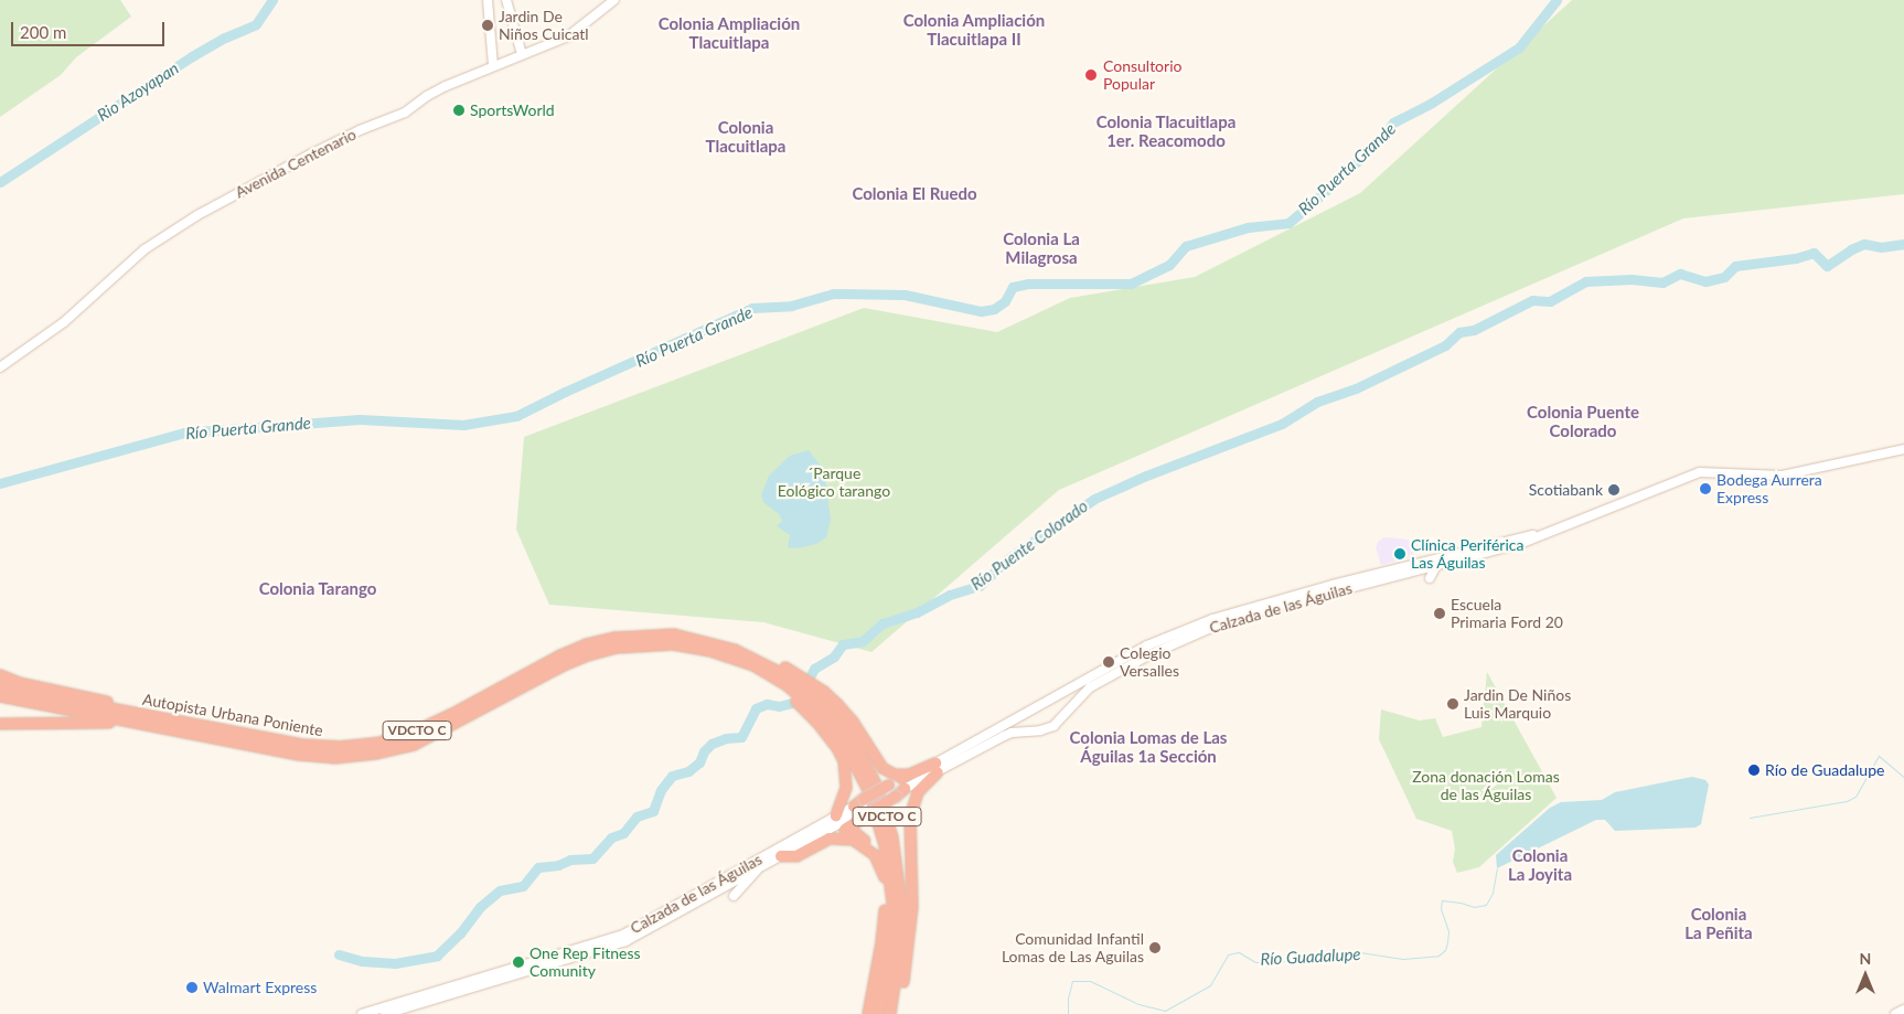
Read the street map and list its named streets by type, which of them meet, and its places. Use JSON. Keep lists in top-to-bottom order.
{
  "streets": {
    "highway": ["Autopista Urbana Poniente", "VDCTO C"],
    "main road": ["Avenida Centenario", "Calzada de las Águilas"]
  },
  "crossings": [
    ["Autopista Urbana Poniente", "VDCTO C"]
  ],
  "districts": [
    "Colonia Ampliación Tlacuitlapa II",
    "Colonia Ampliación Tlacuitlapa",
    "Colonia Tlacuitlapa 1er. Reacomodo",
    "Colonia Tlacuitlapa",
    "Colonia El Ruedo",
    "Colonia La Milagrosa",
    "Colonia Puente Colorado",
    "Colonia Tarango",
    "Colonia Lomas de Las Águilas 1a Sección",
    "Colonia La Joyita",
    "Colonia La Peñita"
  ],
  "water": [
    "Rio Azoyapan",
    "Río Puerta Grande",
    "Río Puente Colorado",
    "Río Guadalupe"
  ],
  "parks": ["´Parque Eológico tarango", "Zona donación Lomas de las Águilas"],
  "places": [
    "Jardin De Niños Cuicatl",
    "Consultorio Popular",
    "SportsWorld",
    "Bodega Aurrera Express",
    "Scotiabank",
    "Clínica Periférica Las Águilas",
    "Escuela Primaria Ford 20",
    "Colegio Versalles",
    "Jardin De Niños Luis Marquio",
    "Río de Guadalupe",
    "Comunidad Infantil Lomas de Las Aguilas",
    "One Rep Fitness Comunity",
    "Walmart Express"
  ],
  "scale_bar": "200 m",
  "north": "top"
}
